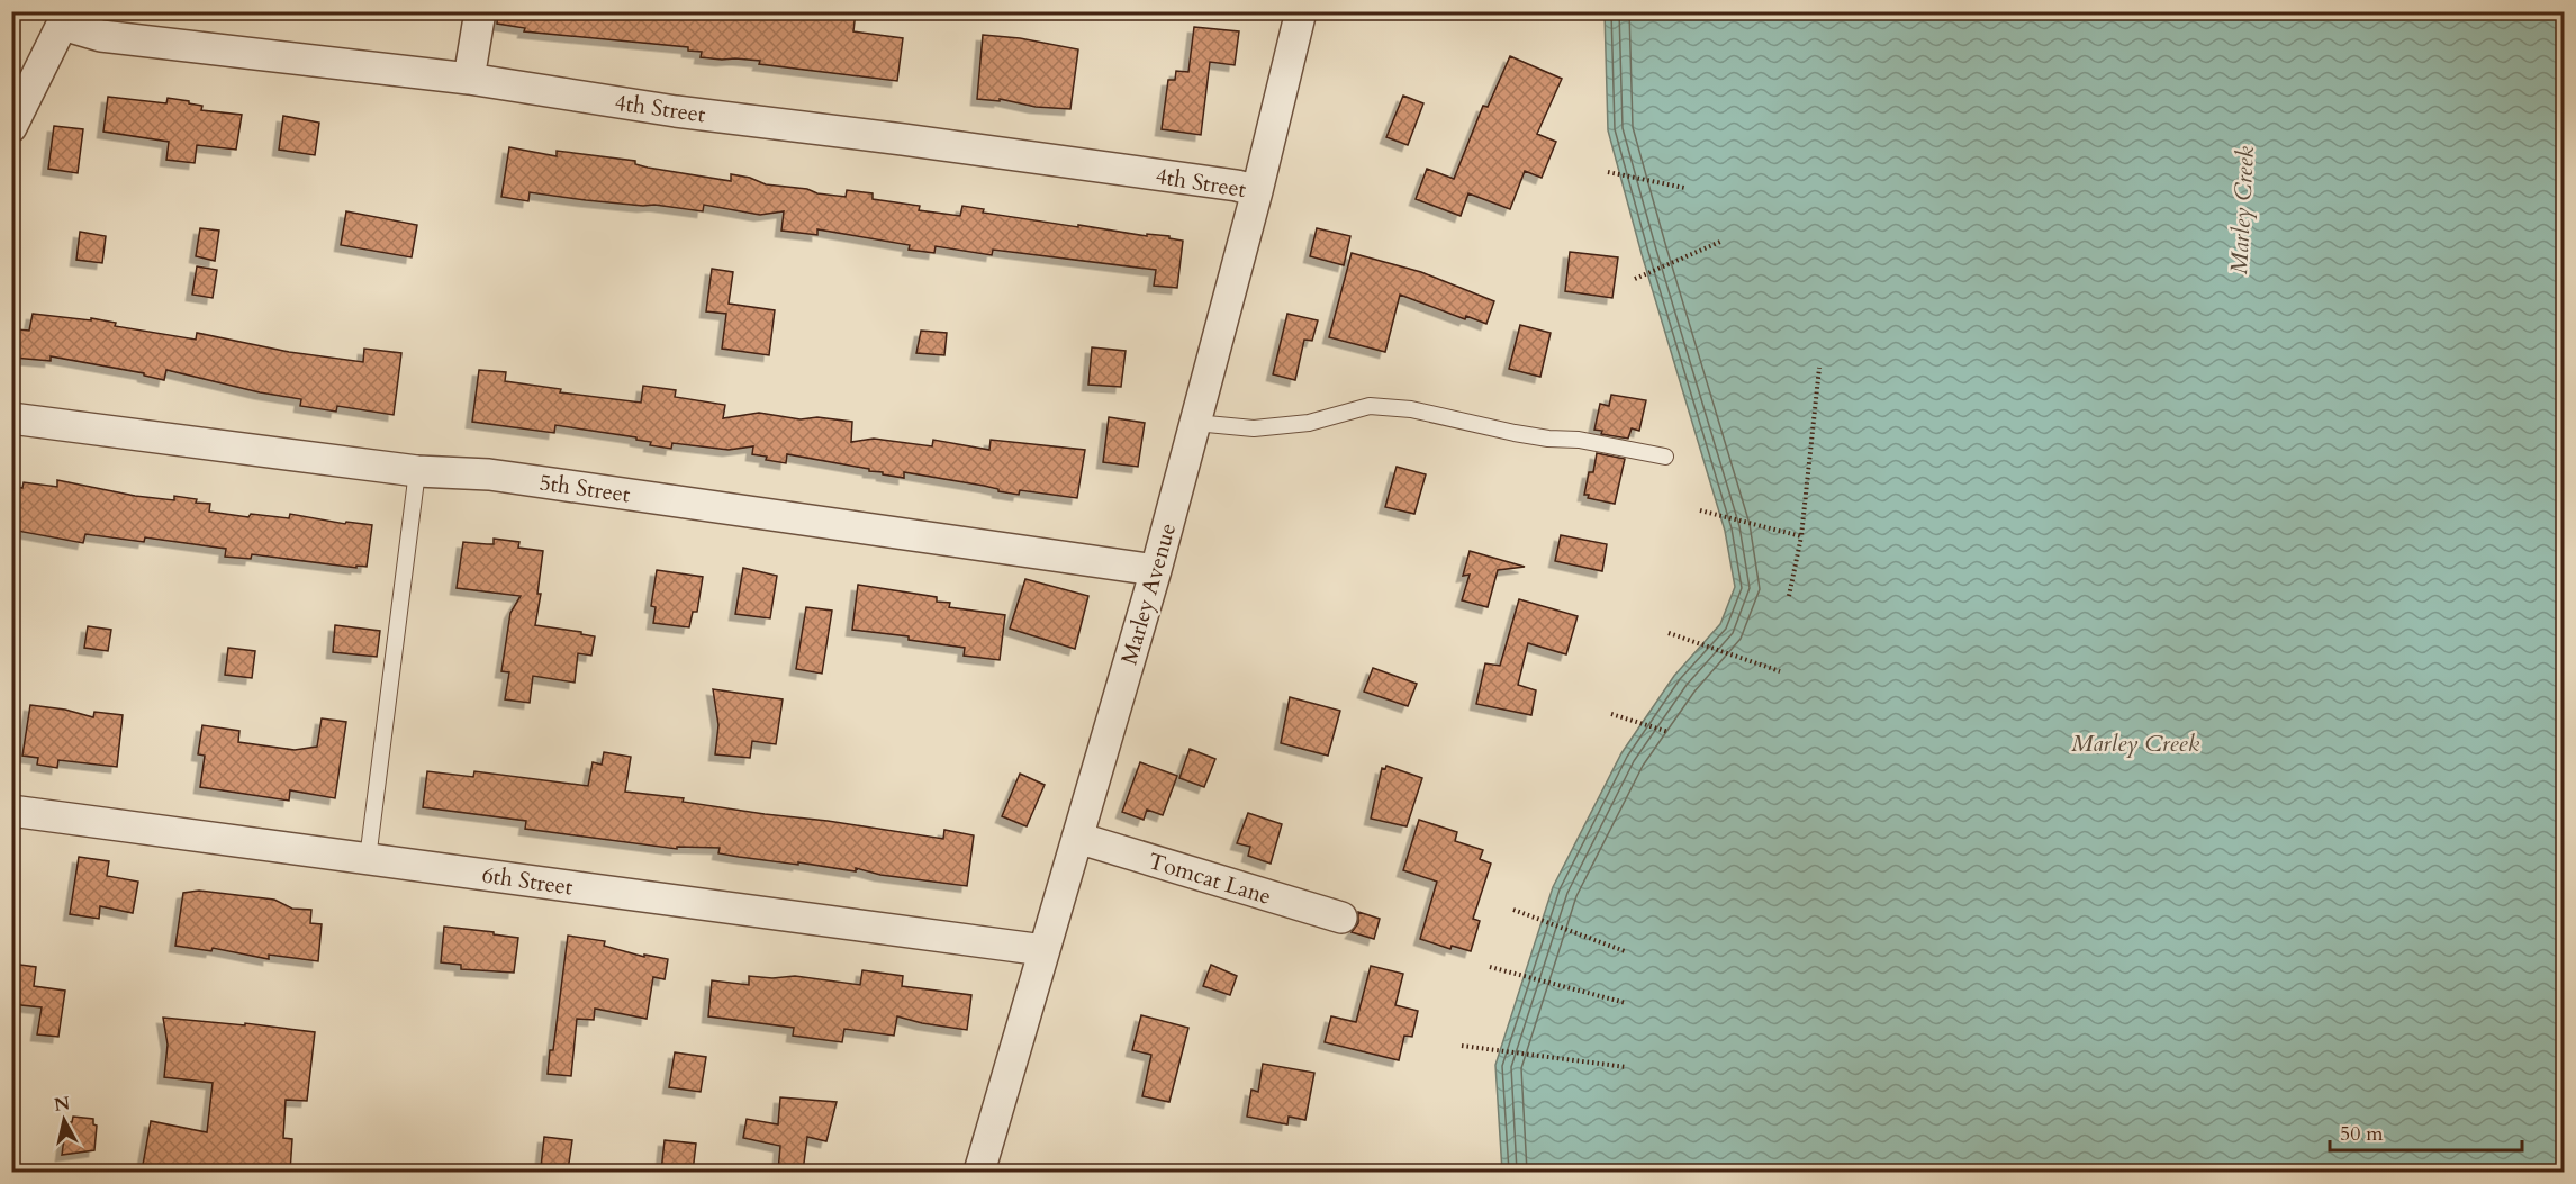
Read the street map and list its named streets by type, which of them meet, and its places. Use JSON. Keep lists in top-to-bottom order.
{
  "streets": {
    "street": [
      "4th Street",
      "5th Street",
      "Marley Avenue",
      "Tomcat Lane",
      "6th Street"
    ]
  },
  "crossings": [
    ["4th Street", "Marley Avenue"],
    ["5th Street", "Marley Avenue"],
    ["Marley Avenue", "Tomcat Lane"],
    ["Marley Avenue", "6th Street"]
  ],
  "water": ["Marley Creek"],
  "scale_bar": "50 m",
  "north": "top"
}
